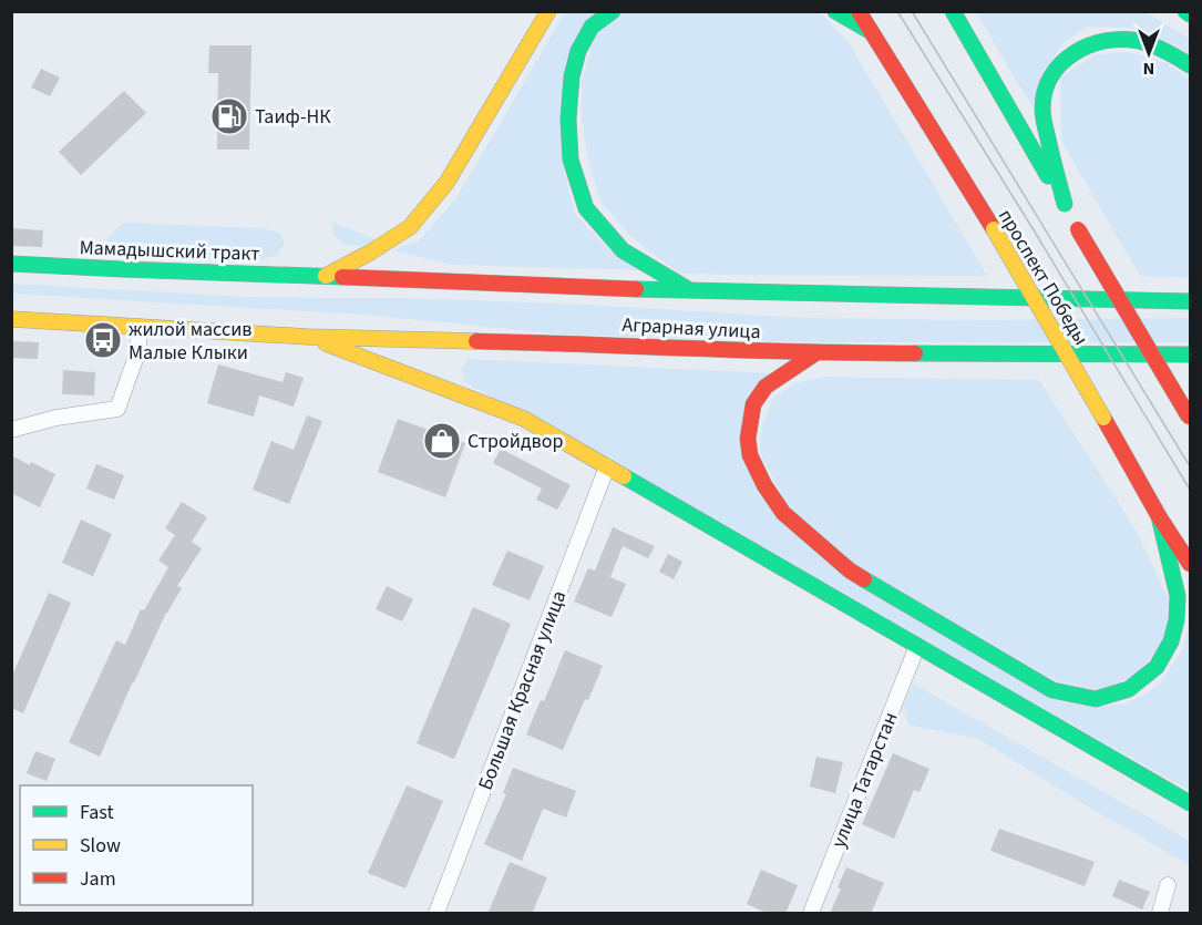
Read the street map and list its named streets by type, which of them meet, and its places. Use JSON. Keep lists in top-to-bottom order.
{
  "streets": {
    "main road": ["Мамадышский тракт", "проспект Победы", "Аграрная улица"],
    "street": ["Большая Красная улица", "улица Татарстан"]
  },
  "crossings": [
    ["Мамадышский тракт", "Аграрная улица"]
  ],
  "places": {
    "fuel station": ["Таиф-НК"],
    "bus stop": ["жилой массив Малые Клыки"],
    "shop": ["Стройдвор"]
  },
  "legend": ["Fast", "Slow", "Jam"],
  "north": "bottom"
}
